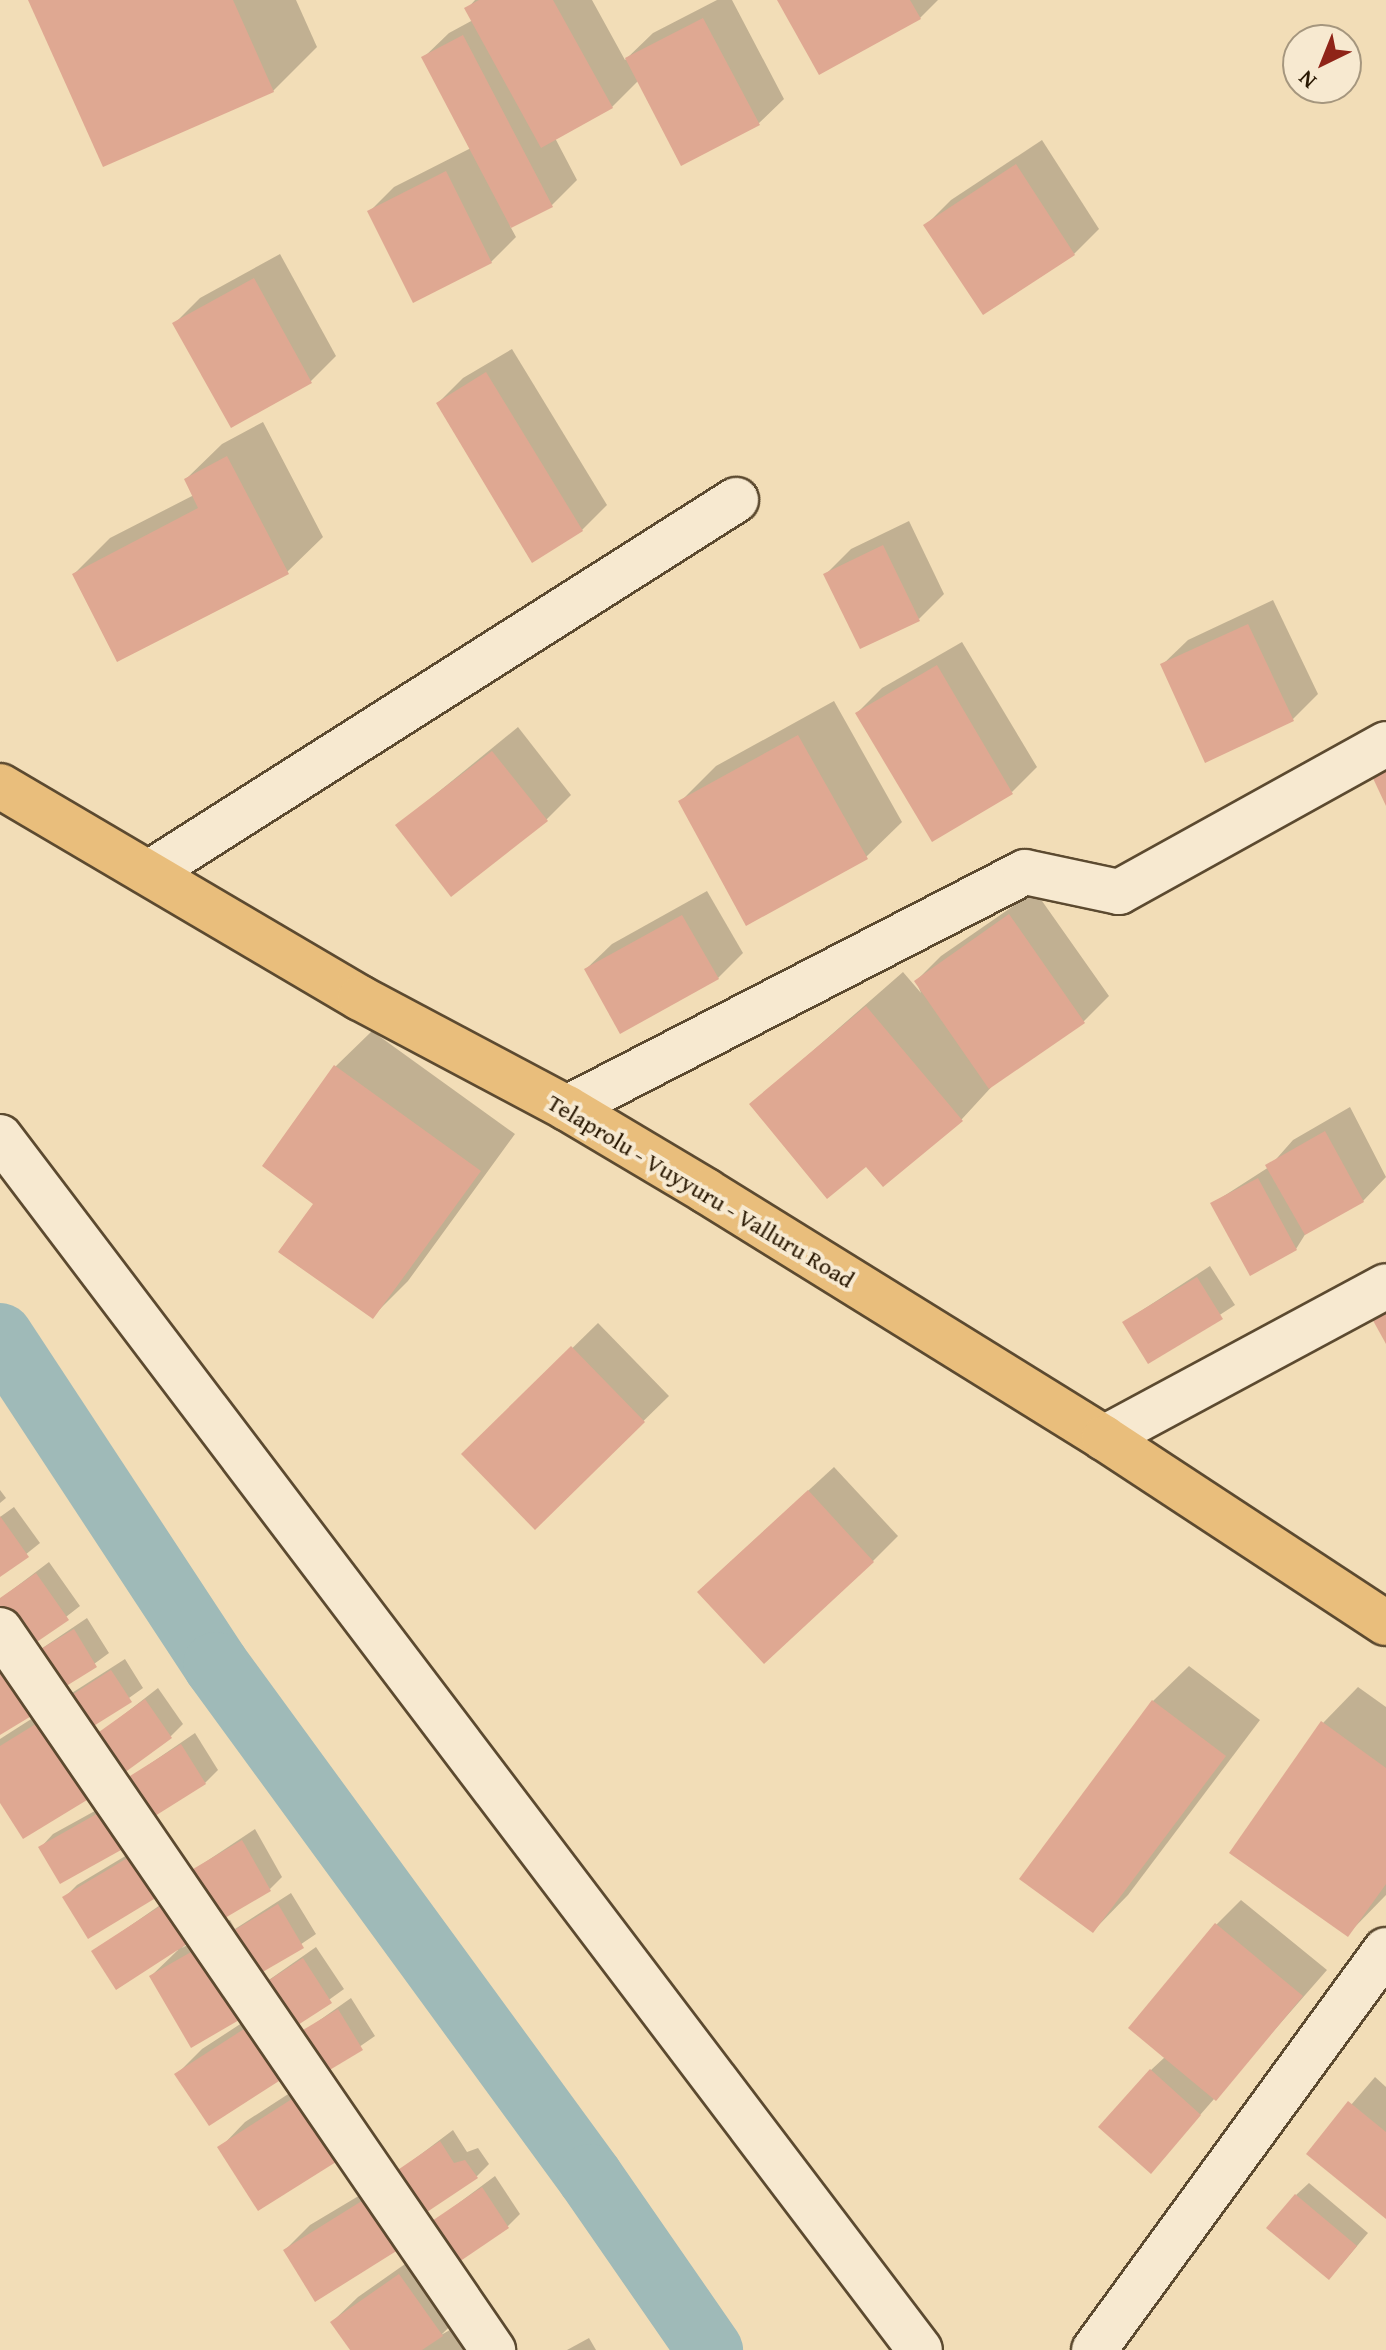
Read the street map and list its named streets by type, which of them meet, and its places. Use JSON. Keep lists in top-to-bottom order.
{
  "streets": {
    "main road": ["Telaprolu - Vuyyuru - Valluru Road"]
  },
  "north": "bottom left"
}
